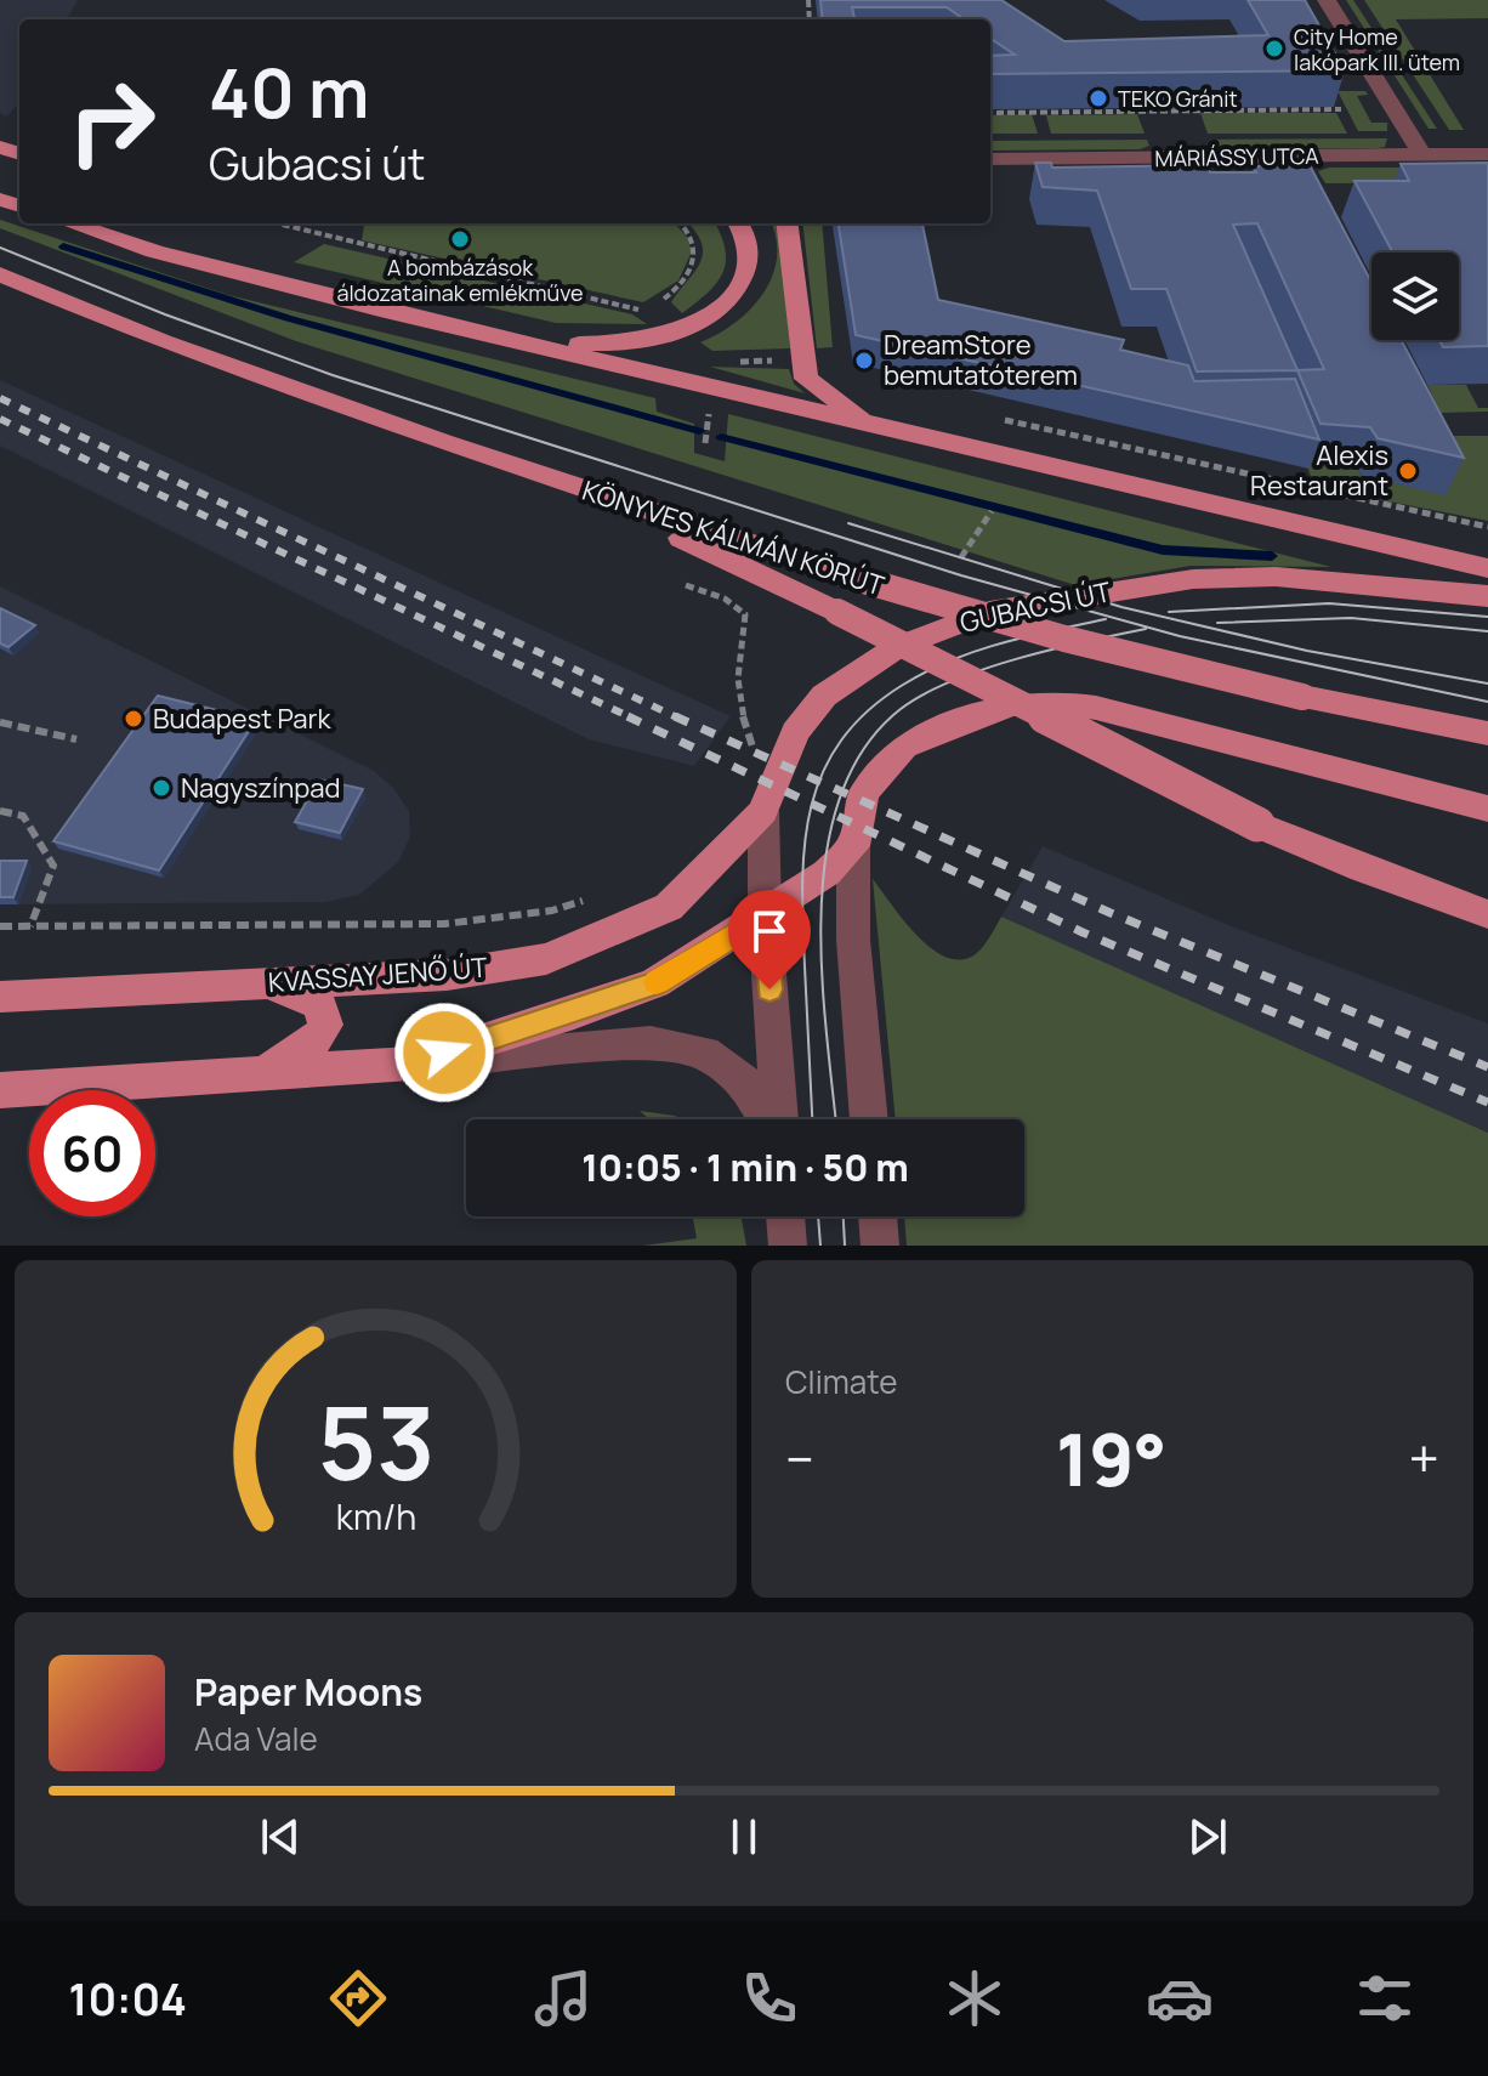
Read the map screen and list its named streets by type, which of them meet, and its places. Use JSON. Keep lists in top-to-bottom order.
{
  "streets": {
    "main road": ["KÖNYVES KÁLMÁN KÖRÚT", "GUBACSI ÚT", "KVASSAY JENŐ ÚT"],
    "street": ["MÁRIÁSSY UTCA"]
  },
  "crossings": [
    ["GUBACSI ÚT", "KVASSAY JENŐ ÚT"]
  ],
  "places": [
    "City Home lakópark III. ütem",
    "TEKO Gránit",
    "A bombázások áldozatainak emlékműve",
    "DreamStore bemutatóterem",
    "Alexis Restaurant",
    "Budapest Park",
    "Nagyszínpad"
  ],
  "page": {
    "turn": ["40 m", "Gubacsi út"],
    "limit": "60",
    "trip": "10:05 · 1 min · 50 m",
    "tile": "Climate",
    "heat": ["−", "19°", "+"],
    "song": ["Paper Moons", "Ada Vale"],
    "tabs": "10:04",
    "gauge": ["53", "km/h"]
  }
}
